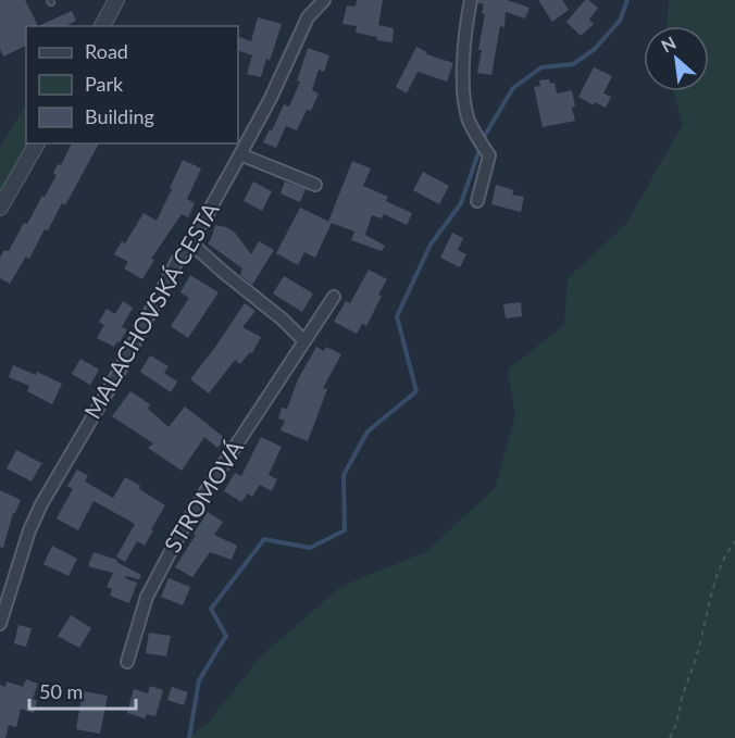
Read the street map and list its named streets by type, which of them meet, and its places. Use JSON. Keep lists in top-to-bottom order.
{
  "streets": {
    "street": ["MALACHOVSKÁ CESTA", "STROMOVÁ"]
  },
  "legend": ["Road", "Park", "Building"],
  "scale_bar": "50 m",
  "north": "top left"
}
